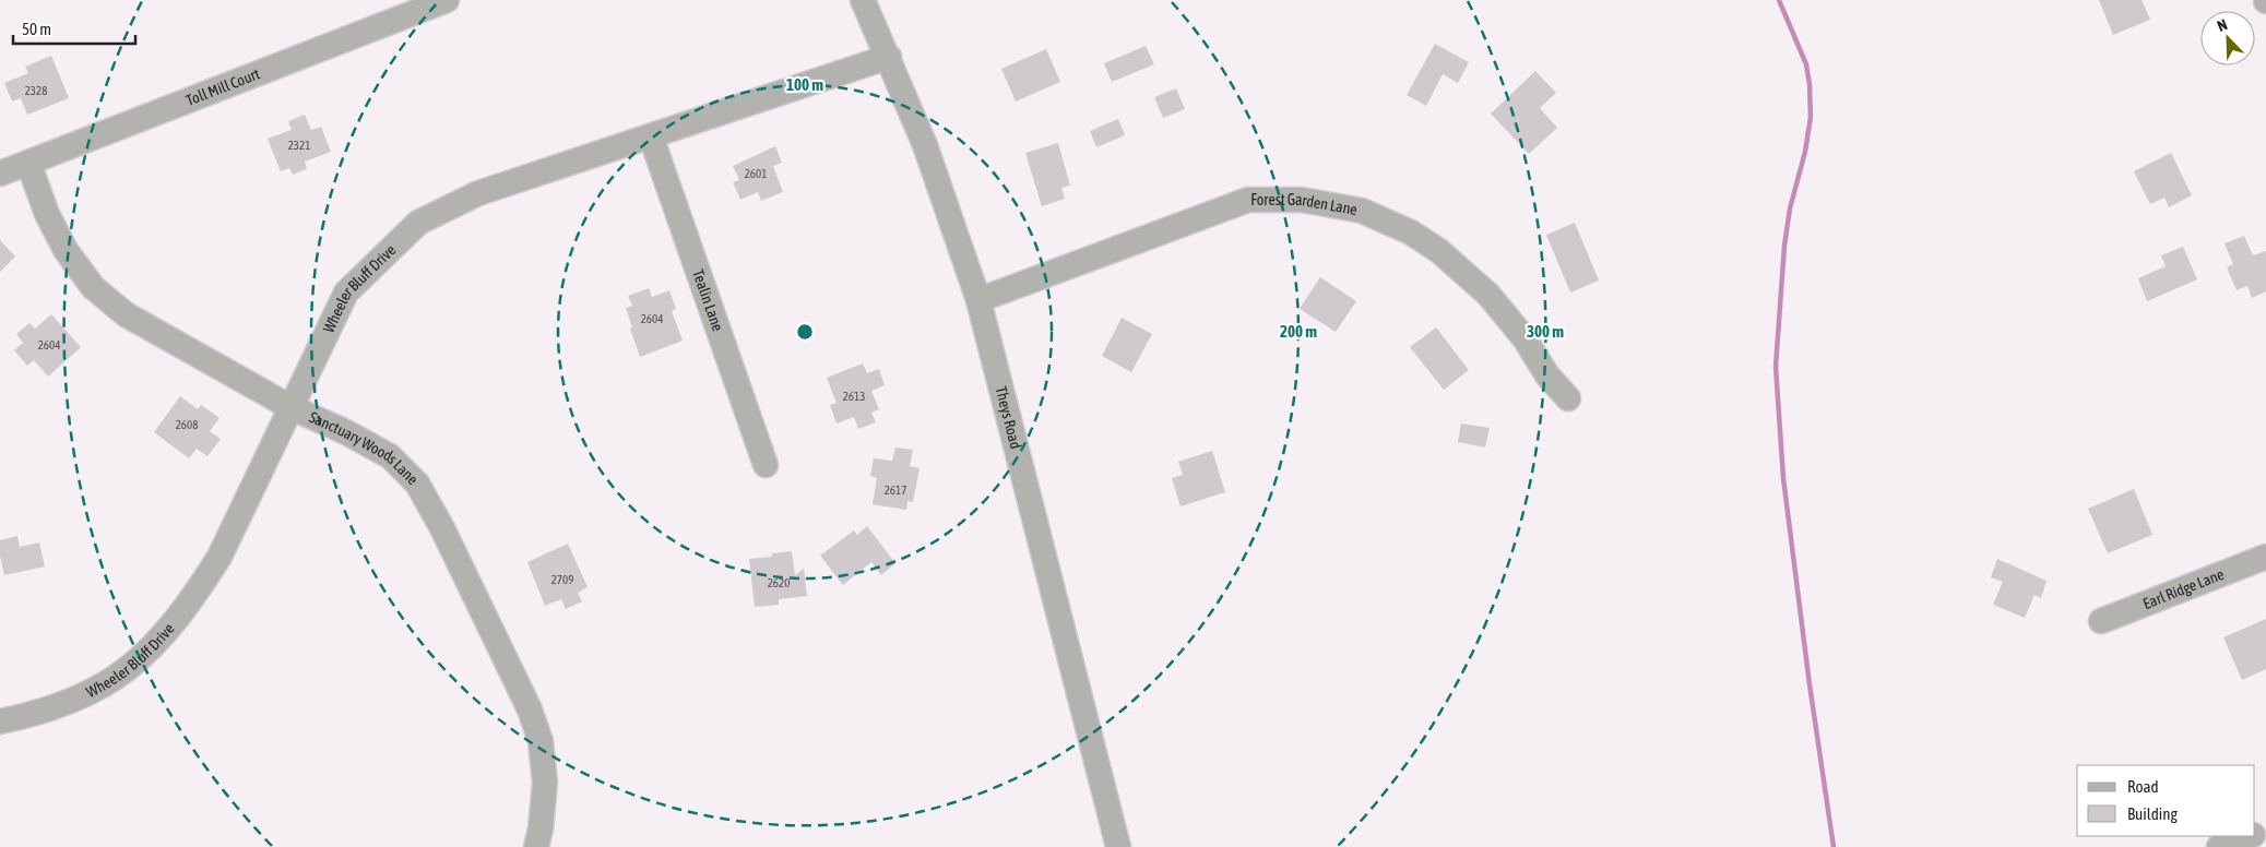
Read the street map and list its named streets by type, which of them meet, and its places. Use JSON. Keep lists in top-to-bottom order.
{
  "streets": {
    "street": [
      "Toll Mill Court",
      "Forest Garden Lane",
      "Wheeler Bluff Drive",
      "Tealin Lane",
      "Theys Road",
      "Sanctuary Woods Lane",
      "Earl Ridge Lane"
    ]
  },
  "crossings": [
    ["Toll Mill Court", "Sanctuary Woods Lane"],
    ["Forest Garden Lane", "Theys Road"],
    ["Wheeler Bluff Drive", "Tealin Lane"],
    ["Wheeler Bluff Drive", "Theys Road"],
    ["Wheeler Bluff Drive", "Sanctuary Woods Lane"]
  ],
  "house_numbers": [
    "2328",
    "2321",
    "2601",
    "2604",
    "2604",
    "2613",
    "2608",
    "2617",
    "2709",
    "2620"
  ],
  "legend": ["Road", "Building"],
  "scale_bar": "50 m",
  "north": "top left",
  "rings": ["100 m", "200 m", "300 m"]
}
